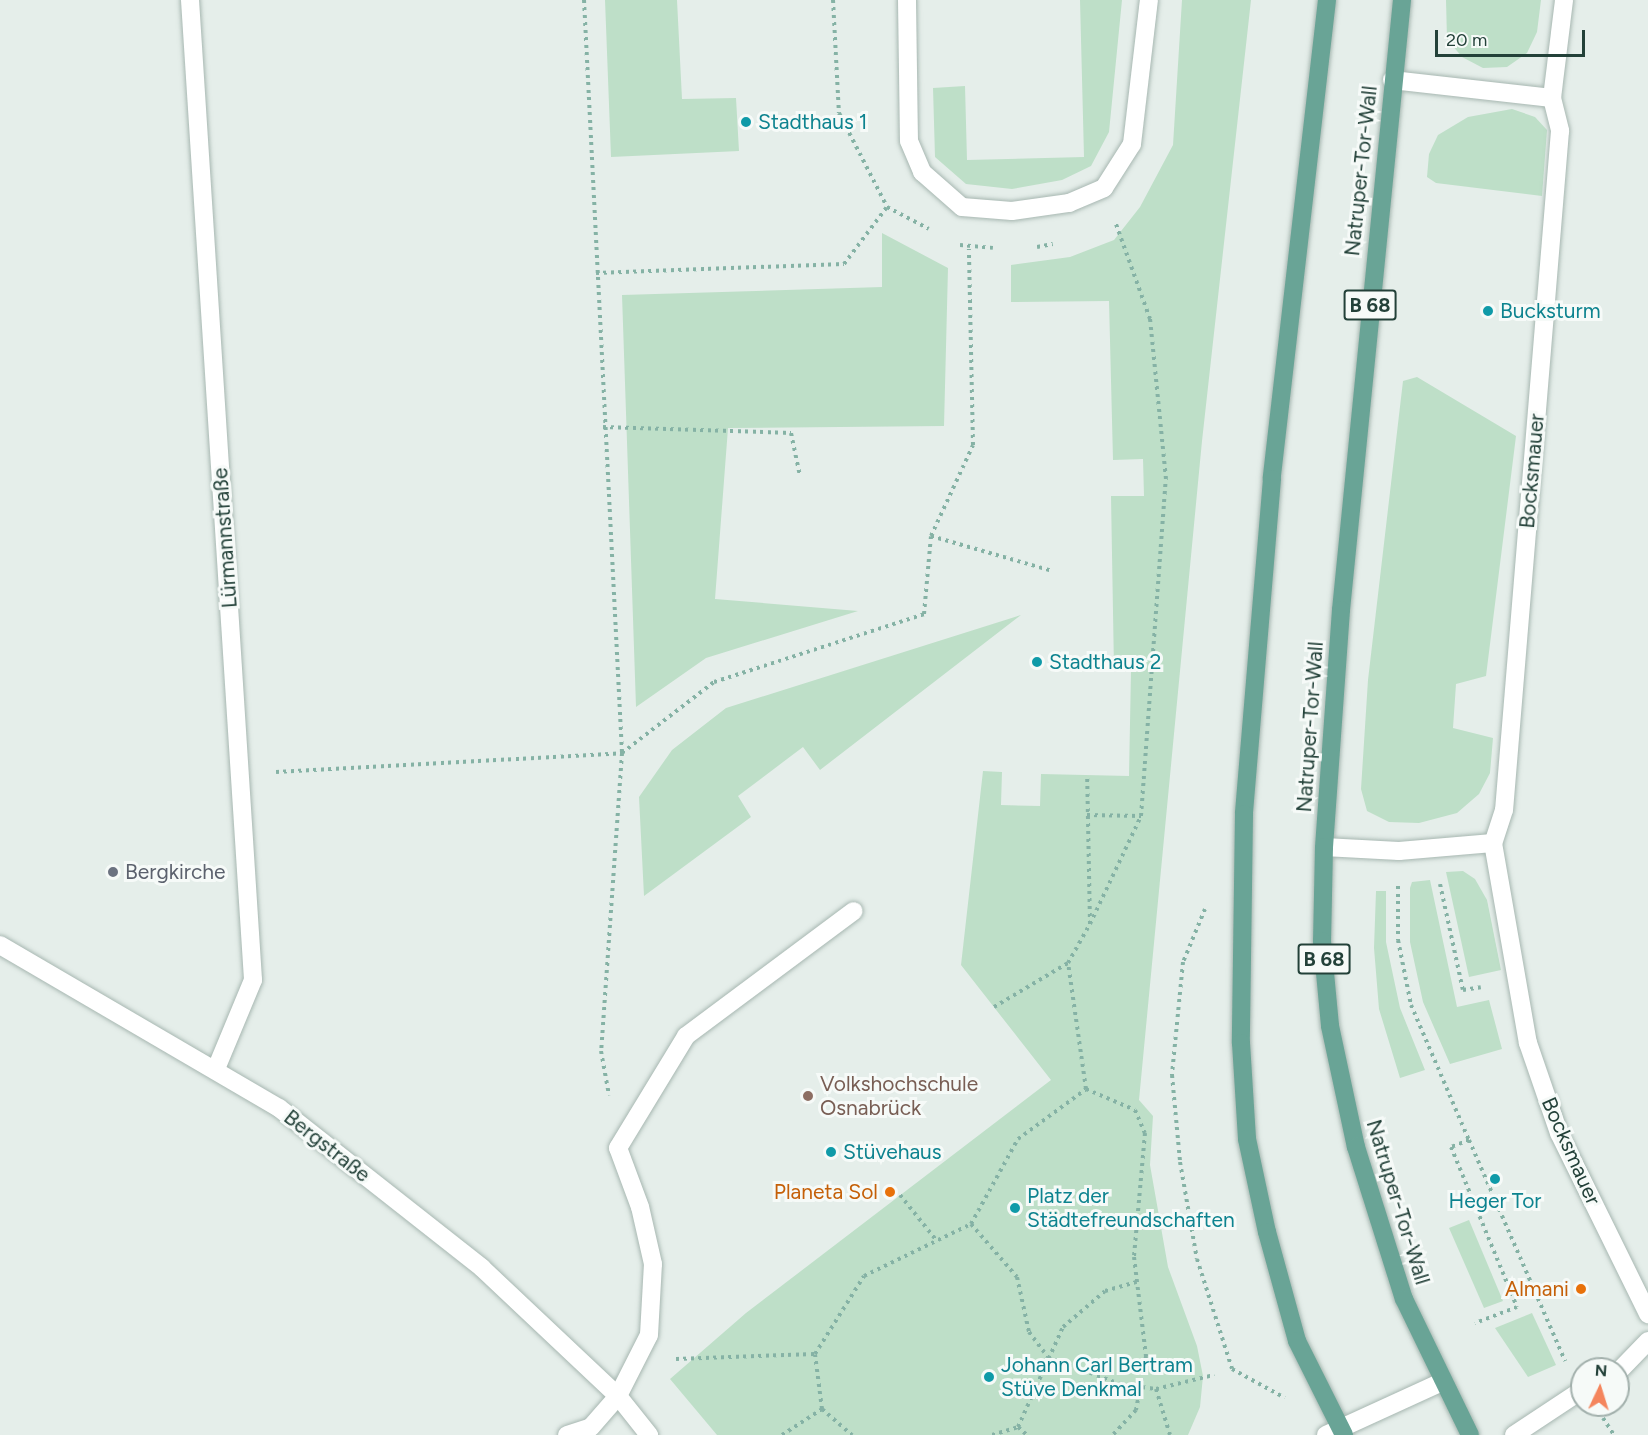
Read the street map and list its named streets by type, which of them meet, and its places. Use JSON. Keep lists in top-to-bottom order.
{
  "streets": {
    "main road": ["Natruper-Tor-Wall", "B 68"],
    "street": ["Bocksmauer", "Lürmannstraße", "Bergstraße"]
  },
  "crossings": [
    ["Lürmannstraße", "Bergstraße"]
  ],
  "places": [
    "Stadthaus 1",
    "Bucksturm",
    "Stadthaus 2",
    "Bergkirche",
    "Volkshochschule Osnabrück",
    "Stüvehaus",
    "Heger Tor",
    "Planeta Sol",
    "Platz der Städtefreundschaften",
    "Almani",
    "Johann Carl Bertram Stüve Denkmal"
  ],
  "scale_bar": "20 m",
  "north": "top"
}
